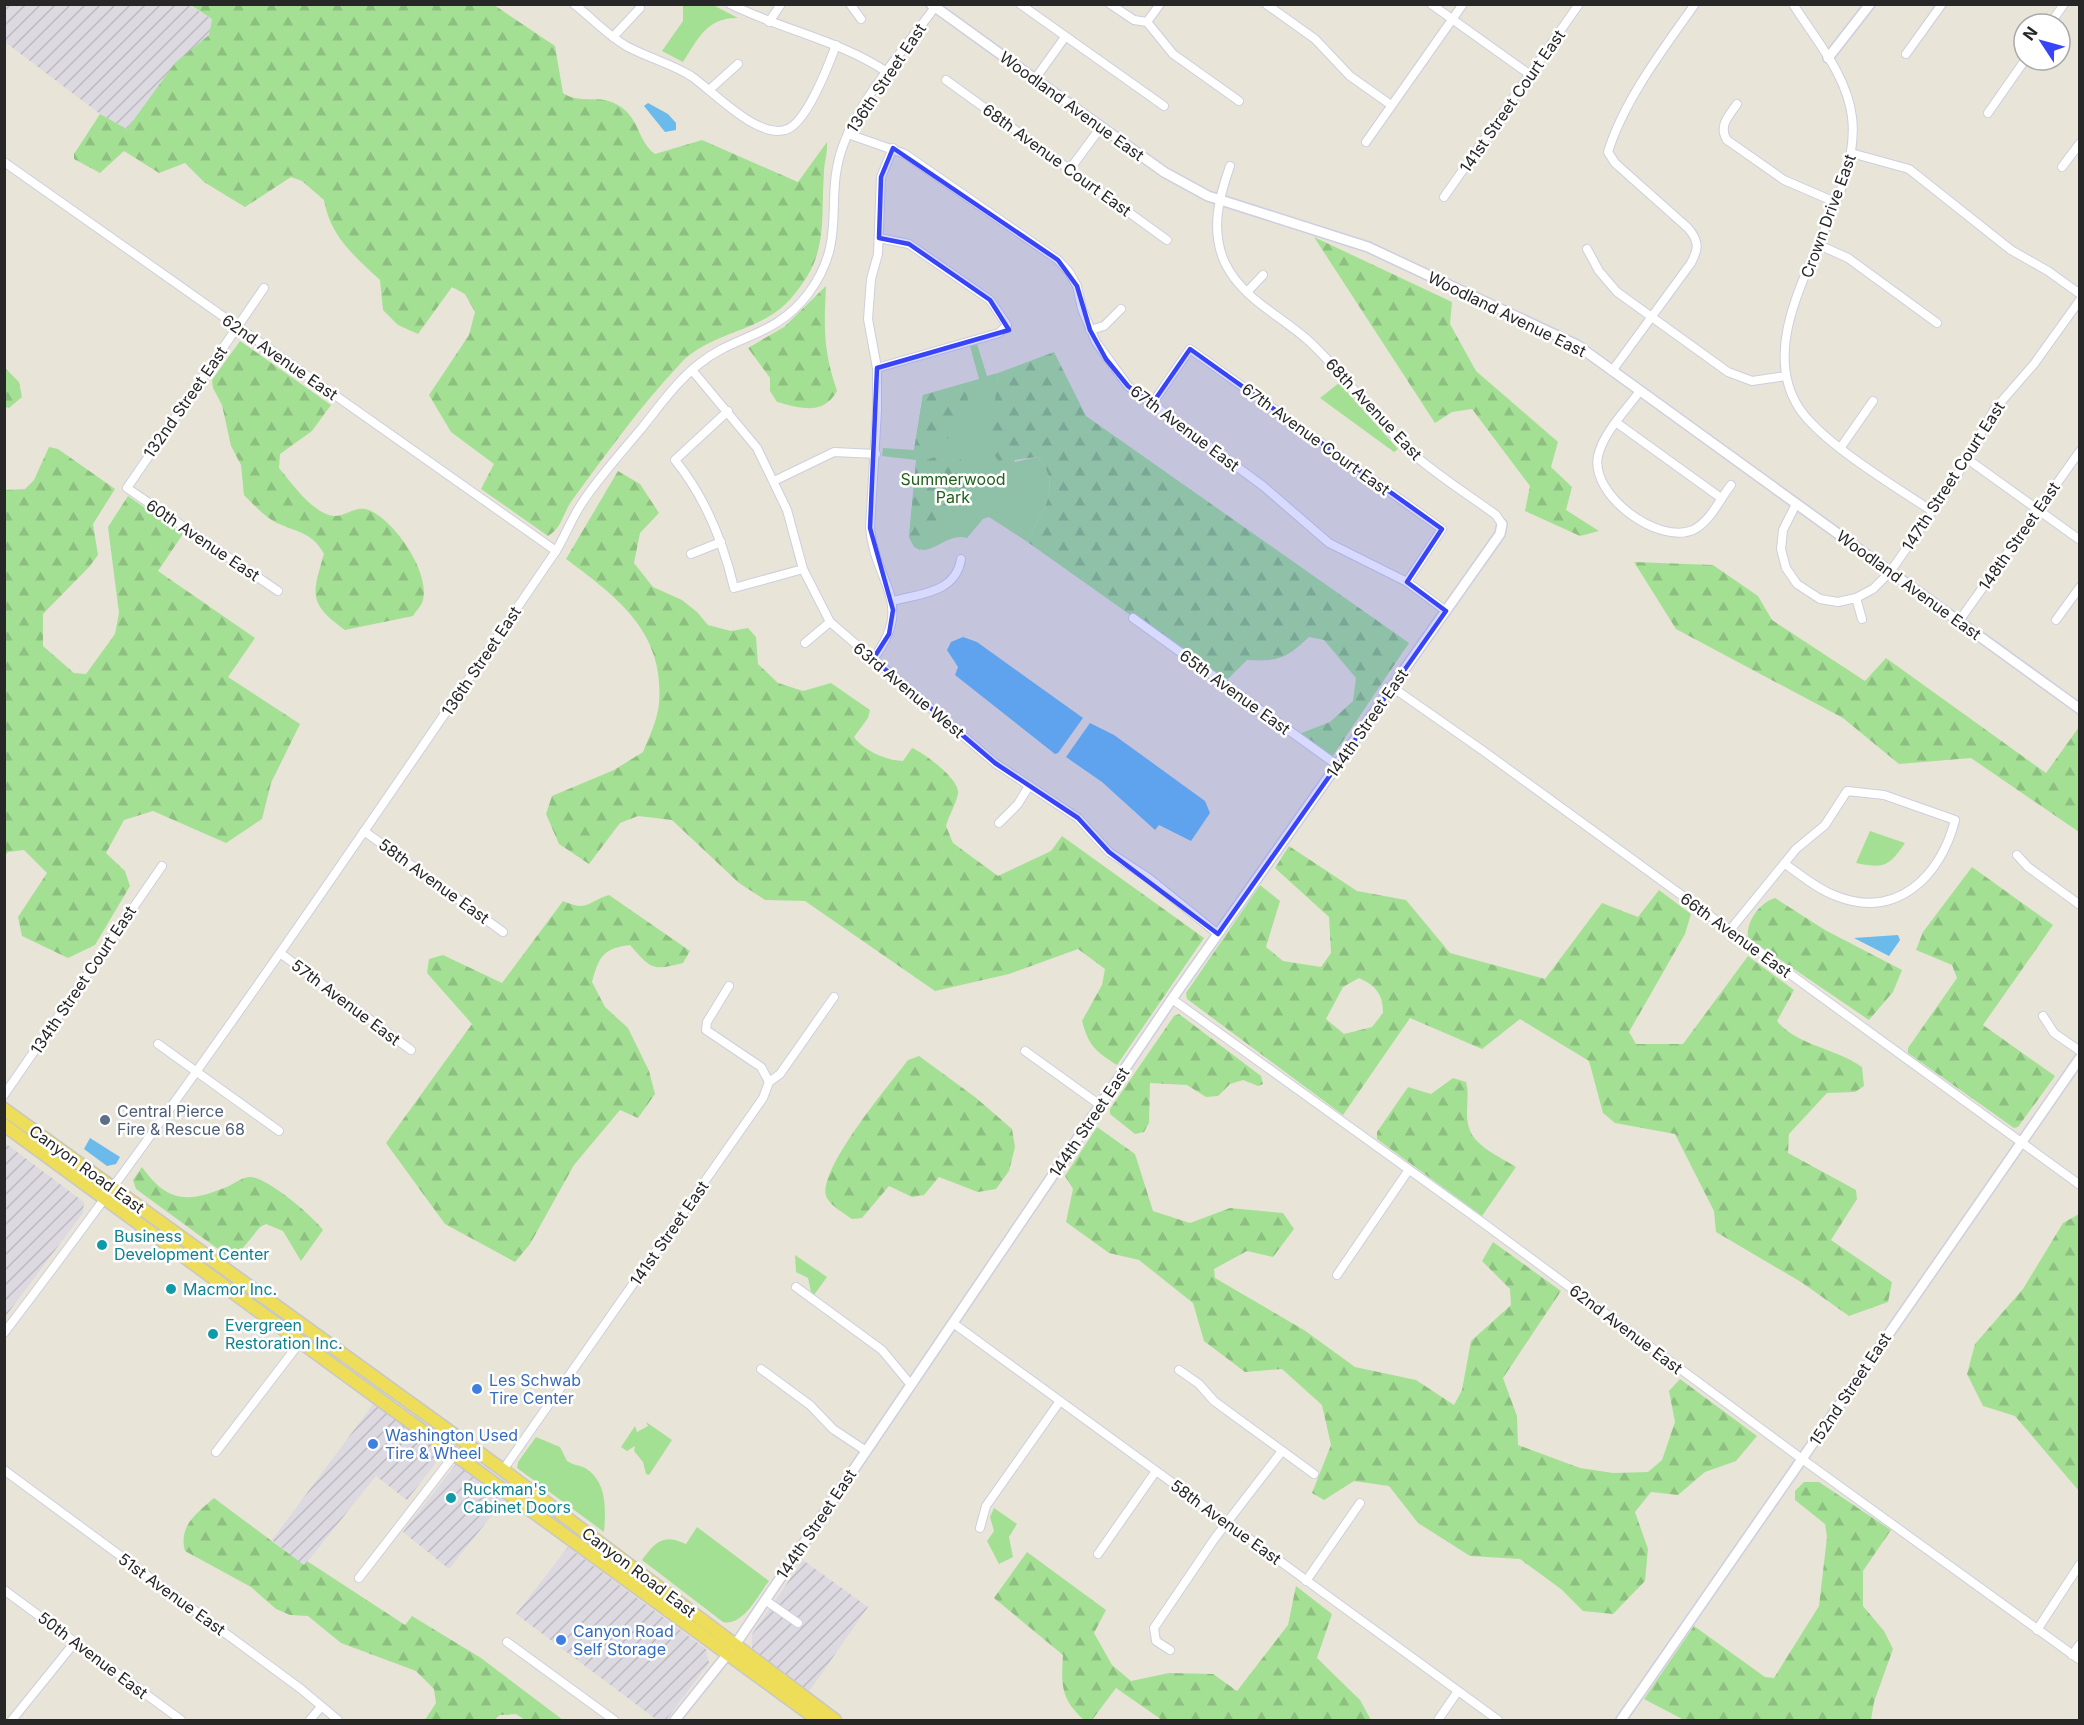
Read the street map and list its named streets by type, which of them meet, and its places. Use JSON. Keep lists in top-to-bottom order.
{
  "streets": {
    "main road": ["Canyon Road East"],
    "street": [
      "136th Street East",
      "141st Street Court East",
      "Woodland Avenue East",
      "68th Avenue Court East",
      "Crown Drive East",
      "62nd Avenue East",
      "132nd Street East",
      "68th Avenue East",
      "67th Avenue East",
      "67th Avenue Court East",
      "147th Street Court East",
      "148th Street East",
      "60th Avenue East",
      "63rd Avenue West",
      "65th Avenue East",
      "144th Street East",
      "58th Avenue East",
      "66th Avenue East",
      "134th Street Court East",
      "57th Avenue East",
      "141st Street East",
      "152nd Street East",
      "51st Avenue East",
      "50th Avenue East"
    ]
  },
  "crossings": [
    ["136th Street East", "Woodland Avenue East"],
    ["136th Street East", "62nd Avenue East"],
    ["136th Street East", "67th Avenue East"],
    ["136th Street East", "63rd Avenue West"],
    ["136th Street East", "58th Avenue East"],
    ["136th Street East", "57th Avenue East"],
    ["136th Street East", "Canyon Road East"],
    ["Woodland Avenue East", "68th Avenue East"],
    ["Woodland Avenue East", "147th Street Court East"],
    ["Woodland Avenue East", "148th Street East"],
    ["62nd Avenue East", "132nd Street East"],
    ["62nd Avenue East", "144th Street East"],
    ["62nd Avenue East", "152nd Street East"],
    ["132nd Street East", "60th Avenue East"],
    ["68th Avenue East", "144th Street East"],
    ["67th Avenue East", "67th Avenue Court East"],
    ["67th Avenue East", "144th Street East"],
    ["63rd Avenue West", "144th Street East"],
    ["65th Avenue East", "144th Street East"],
    ["144th Street East", "58th Avenue East"],
    ["144th Street East", "66th Avenue East"],
    ["144th Street East", "Canyon Road East"],
    ["66th Avenue East", "152nd Street East"],
    ["Canyon Road East", "141st Street East"]
  ],
  "parks": ["Summerwood Park"],
  "places": [
    "Central Pierce Fire & Rescue 68",
    "Business Development Center",
    "Macmor Inc.",
    "Evergreen Restoration Inc.",
    "Les Schwab Tire Center",
    "Washington Used Tire & Wheel",
    "Ruckman's Cabinet Doors",
    "Canyon Road Self Storage"
  ],
  "north": "top left"
}
